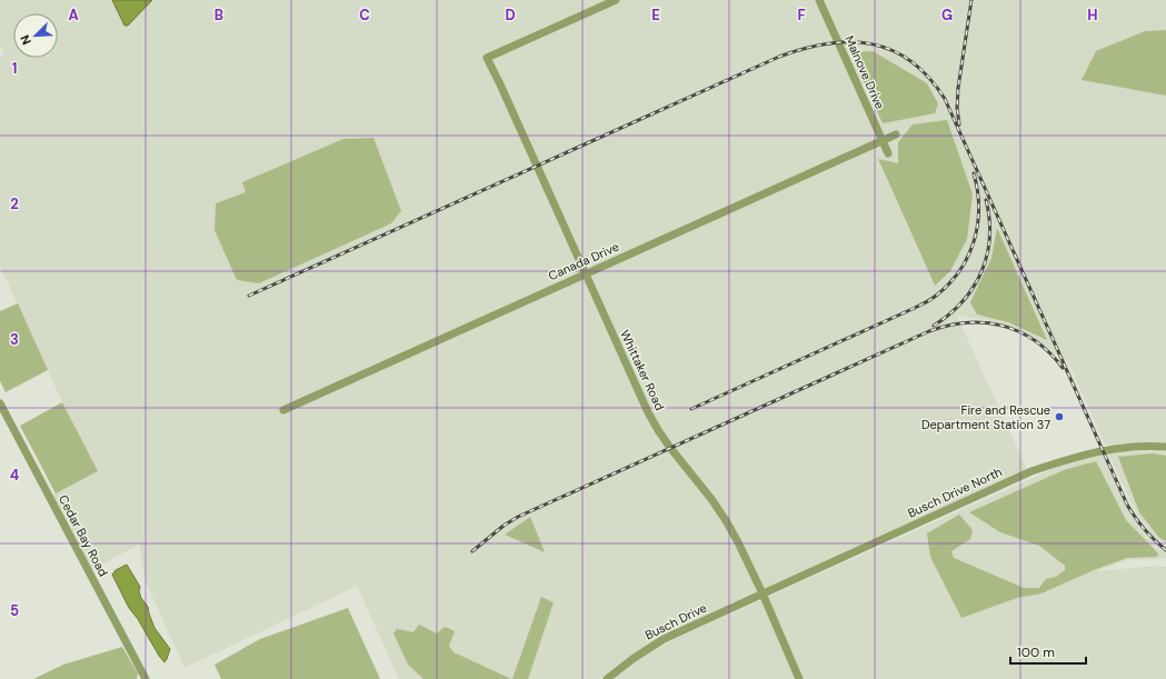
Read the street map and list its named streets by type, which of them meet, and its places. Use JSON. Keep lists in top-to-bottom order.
{
  "streets": {
    "street": [
      "Malnove Drive",
      "Canada Drive",
      "Whittaker Road",
      "Busch Drive North",
      "Cedar Bay Road",
      "Busch Drive"
    ]
  },
  "crossings": [
    ["Malnove Drive", "Canada Drive"],
    ["Canada Drive", "Whittaker Road"],
    ["Whittaker Road", "Busch Drive North"],
    ["Whittaker Road", "Busch Drive"],
    ["Busch Drive North", "Busch Drive"]
  ],
  "places": ["Fire and Rescue Department Station 37"],
  "scale_bar": "100 m",
  "north": "bottom left",
  "grid": {
    "columns": [
      "A",
      "B",
      "C",
      "D",
      "E",
      "F",
      "G",
      "H"
    ],
    "rows": [
      "1",
      "2",
      "3",
      "4",
      "5"
    ]
  }
}
